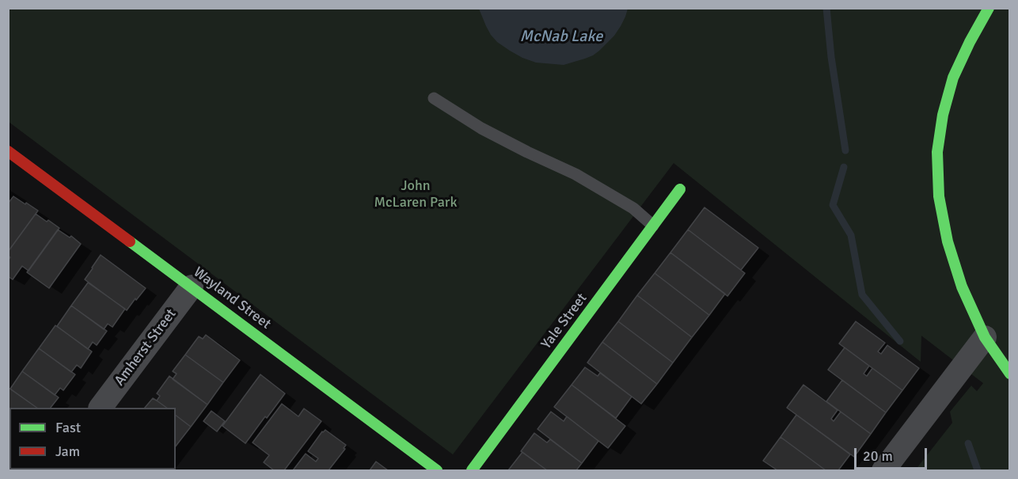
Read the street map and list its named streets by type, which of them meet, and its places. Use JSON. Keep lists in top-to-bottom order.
{
  "streets": {
    "street": ["Wayland Street", "Yale Street", "Amherst Street"]
  },
  "crossings": [
    ["Wayland Street", "Amherst Street"]
  ],
  "water": ["McNab Lake"],
  "parks": ["John McLaren Park"],
  "legend": ["Fast", "Jam"],
  "scale_bar": "20 m"
}
